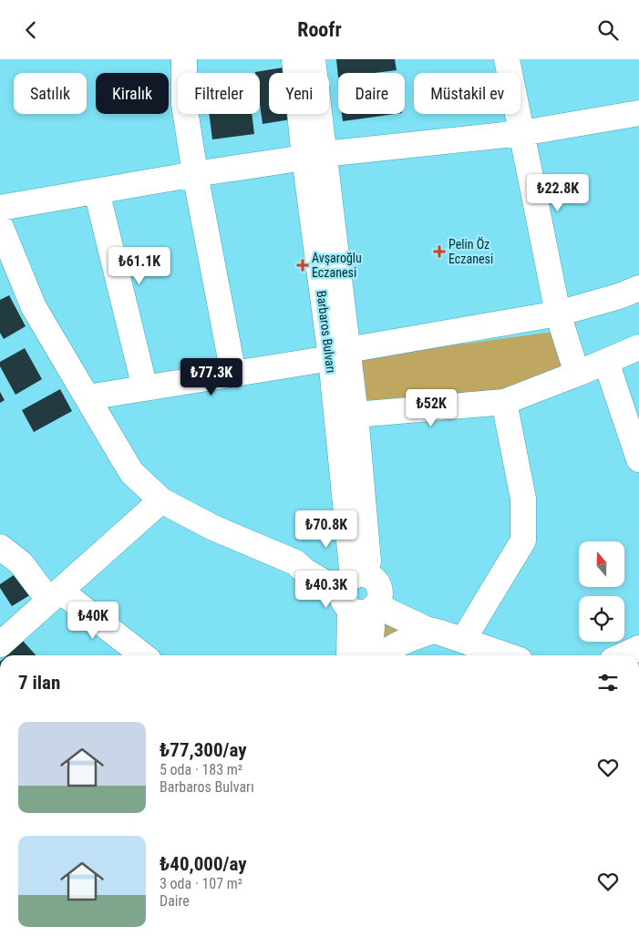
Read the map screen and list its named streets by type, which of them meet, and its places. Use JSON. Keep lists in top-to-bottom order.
{
  "streets": {
    "street": ["Barbaros Bulvarı"]
  },
  "places": {
    "health": ["Pelin Öz Eczanesi", "Avşaroğlu Eczanesi"]
  },
  "north": "top",
  "page": {
    "header": "Roofr",
    "chip": [
      "Satılık",
      "Kiralık",
      "Filtreler",
      "Yeni",
      "Daire",
      "Müstakil ev"
    ],
    "price": [
      "₺22.8K",
      "₺61.1K",
      "₺77.3K",
      "₺52K",
      "₺70.8K",
      "₺40.3K",
      "₺40K"
    ],
    "heading": "7 ilan",
    "list": [
      {
        "name": "₺77,300/ay",
        "note": "5 oda · 183 m² · Barbaros Bulvarı"
      },
      {
        "name": "₺40,000/ay",
        "note": "3 oda · 107 m² · Daire"
      }
    ]
  }
}
